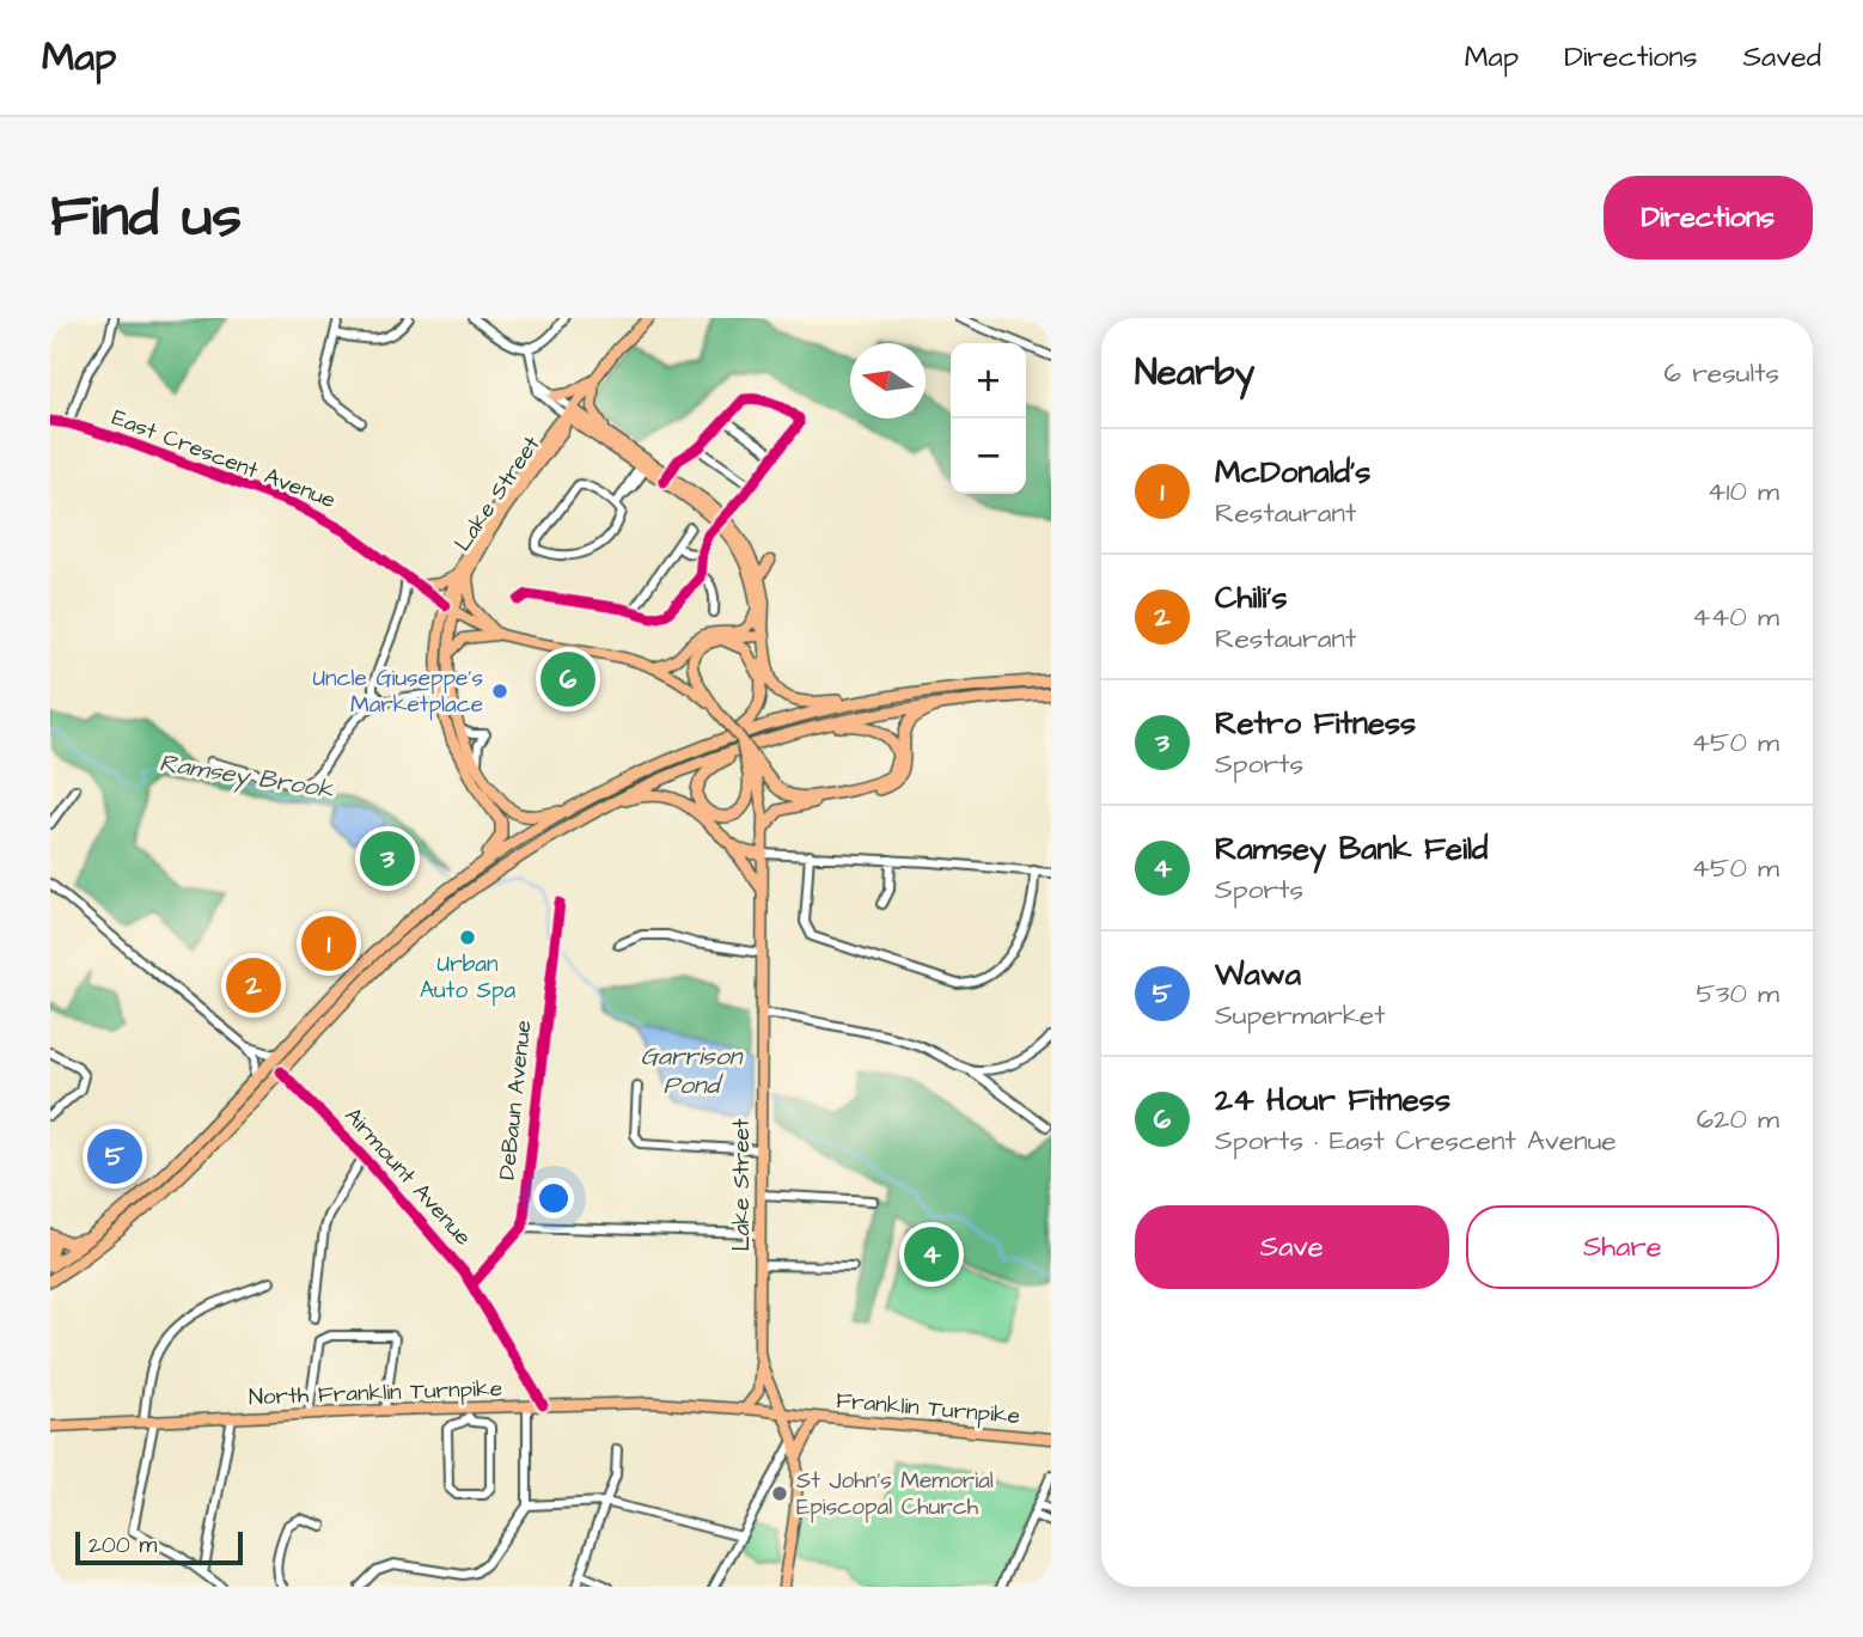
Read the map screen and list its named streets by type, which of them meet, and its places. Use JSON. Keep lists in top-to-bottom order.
{
  "streets": {
    "main road": [
      "East Crescent Avenue",
      "Lake Street",
      "North Franklin Turnpike",
      "Franklin Turnpike"
    ],
    "street": ["DeBaun Avenue", "Airmount Avenue"]
  },
  "crossings": [
    ["East Crescent Avenue", "Lake Street"],
    ["Lake Street", "North Franklin Turnpike"],
    ["Airmount Avenue", "North Franklin Turnpike"],
    ["North Franklin Turnpike", "Franklin Turnpike"]
  ],
  "water": ["Ramsey Brook", "Garrison Pond"],
  "places": ["Uncle Giuseppe's Marketplace", "Urban Auto Spa", "St John's Memorial Episcopal Church"],
  "scale_bar": "200 m",
  "north": "left",
  "page": {
    "header": "Map",
    "nav": ["Map", "Directions", "Saved"],
    "buttons": [
      "Directions",
      ["Save", "Share"]
    ],
    "title": "Find us",
    "heading": ["Nearby", "6 results"],
    "map_buttons": ["+", "−"],
    "list": [
      {
        "mark": "1",
        "name": "McDonald's",
        "note": "Restaurant",
        "value": "410 m"
      },
      {
        "mark": "2",
        "name": "Chili's",
        "note": "Restaurant",
        "value": "440 m"
      },
      {
        "mark": "3",
        "name": "Retro Fitness",
        "note": "Sports",
        "value": "450 m"
      },
      {
        "mark": "4",
        "name": "Ramsey Bank Feild",
        "note": "Sports",
        "value": "450 m"
      },
      {
        "mark": "5",
        "name": "Wawa",
        "note": "Supermarket",
        "value": "530 m"
      },
      {
        "mark": "6",
        "name": "24 Hour Fitness",
        "note": "Sports · East Crescent Avenue",
        "value": "620 m"
      }
    ],
    "pins": [
      "6",
      "3",
      "1",
      "2",
      "5",
      "4"
    ],
    "scale": "200 m"
  }
}
